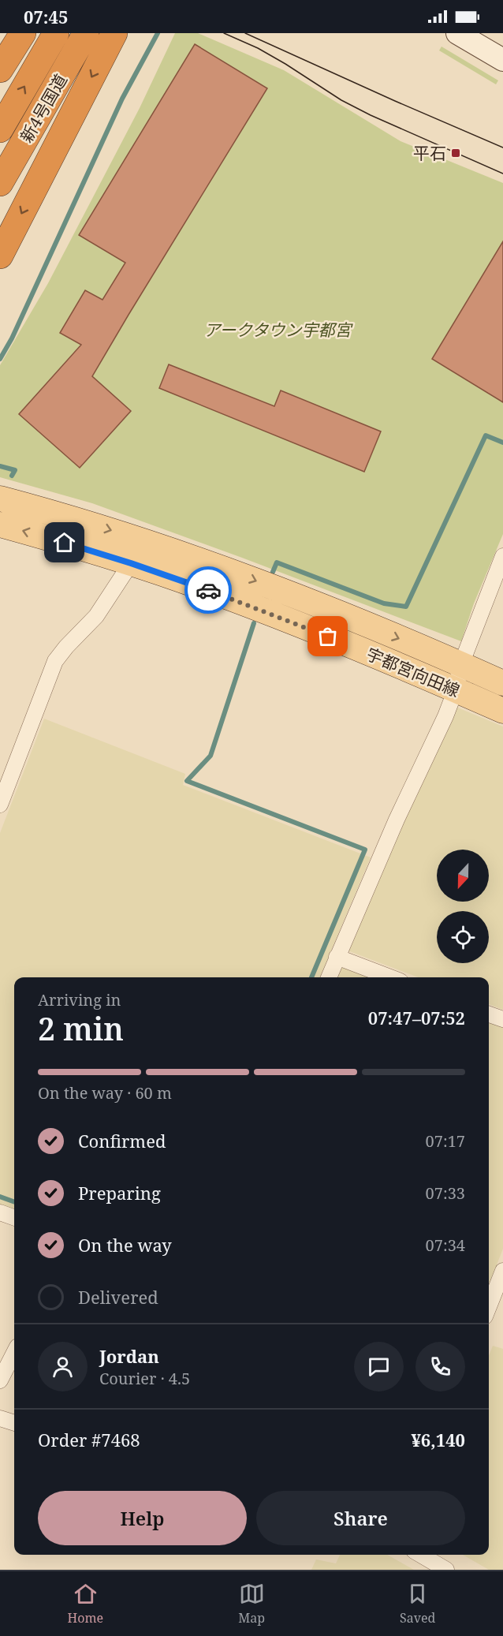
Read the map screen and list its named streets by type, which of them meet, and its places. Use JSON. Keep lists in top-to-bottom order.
{
  "streets": {
    "highway": ["新4号国道"],
    "main road": ["宇都宮向田線"]
  },
  "parks": ["アークタウン宇都宮"],
  "places": {
    "transit": ["平石"]
  },
  "north": "bottom",
  "page": {
    "status": "07:45",
    "heading": ["2 min", "Arriving in", "07:47–07:52"],
    "panel": [
      "Jordan",
      "Courier · 4.5",
      "Order #7468",
      "¥6,140"
    ],
    "bar": "On the way · 60 m",
    "list": [
      ["Confirmed", "07:17"],
      ["Preparing", "07:33"],
      ["On the way", "07:34"],
      "Delivered"
    ],
    "buttons": ["Help", "Share"],
    "tabs": ["Home", "Map", "Saved"]
  }
}
